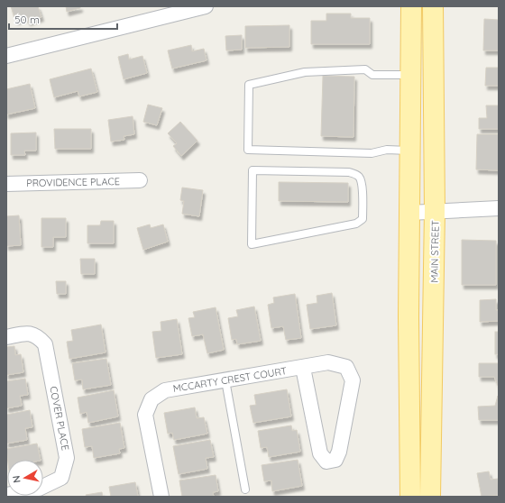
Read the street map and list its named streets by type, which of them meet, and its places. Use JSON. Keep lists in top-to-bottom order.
{
  "streets": {
    "main road": ["MAIN STREET"],
    "street": ["PROVIDENCE PLACE", "MCCARTY CREST COURT", "COVER PLACE"]
  },
  "scale_bar": "50 m",
  "north": "left"
}
